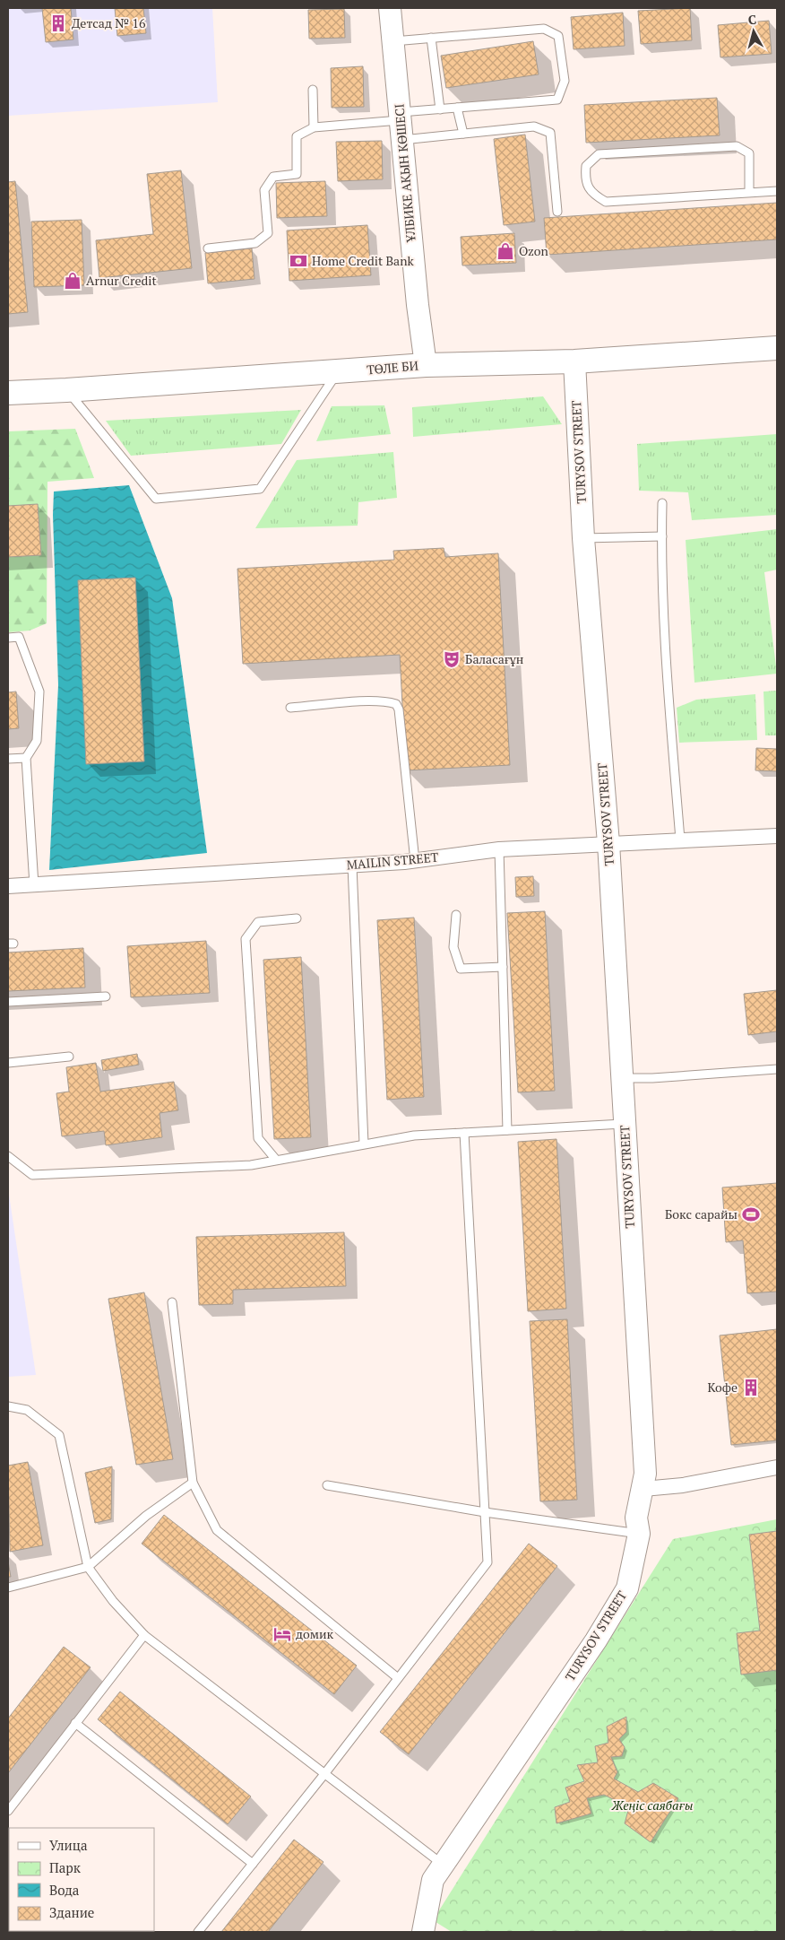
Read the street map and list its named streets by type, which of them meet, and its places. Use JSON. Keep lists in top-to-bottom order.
{
  "streets": {
    "main road": ["ҰЛБИКЕ АҚЫН КӨШЕСІ", "ТӨЛЕ БИ", "TURYSOV STREET"],
    "street": ["MAILIN STREET"]
  },
  "crossings": [
    ["ҰЛБИКЕ АҚЫН КӨШЕСІ", "ТӨЛЕ БИ"],
    ["ТӨЛЕ БИ", "TURYSOV STREET"],
    ["TURYSOV STREET", "MAILIN STREET"]
  ],
  "parks": ["Жеңіс саябағы"],
  "places": {
    "building": ["Детсад № 16", "Кофе"],
    "shop": ["Ozon", "Arnur Credit"],
    "bank": ["Home Credit Bank"],
    "theatre": ["Баласағұн"],
    "sports": ["Бокс сарайы"],
    "hotel": ["домик"]
  },
  "legend": [
    "Улица",
    "Парк",
    "Вода",
    "Здание"
  ],
  "north": "top"
}
